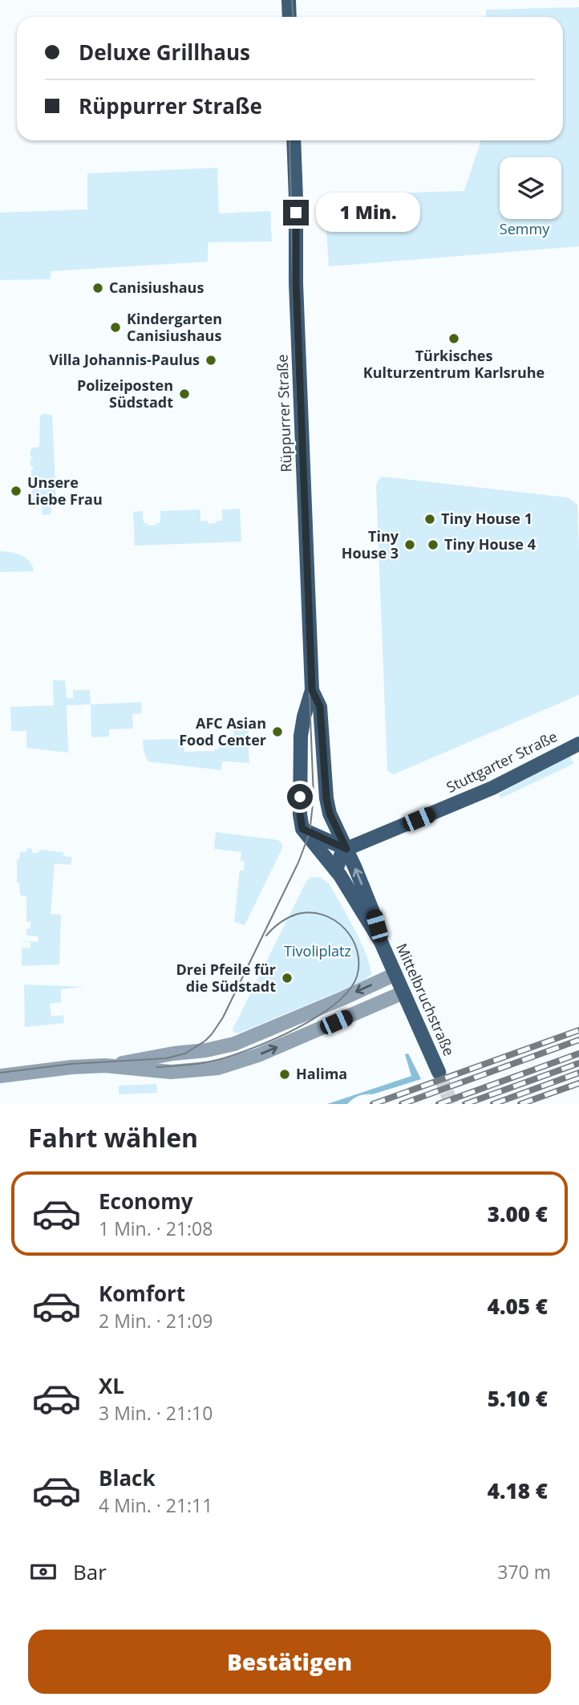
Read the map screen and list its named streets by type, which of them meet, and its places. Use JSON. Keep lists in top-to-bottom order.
{
  "streets": {
    "main road": ["Rüppurrer Straße", "Stuttgarter Straße", "Mittelbruchstraße"]
  },
  "crossings": [
    ["Rüppurrer Straße", "Stuttgarter Straße"],
    ["Rüppurrer Straße", "Mittelbruchstraße"],
    ["Stuttgarter Straße", "Mittelbruchstraße"]
  ],
  "parks": ["Semmy", "Tivoliplatz"],
  "places": [
    "Canisiushaus",
    "Kindergarten Canisiushaus",
    "Türkisches Kulturzentrum Karlsruhe",
    "Villa Johannis-Paulus",
    "Polizeiposten Südstadt",
    "Unsere Liebe Frau",
    "Tiny House 1",
    "Tiny House 3",
    "Tiny House 4",
    "AFC Asian Food Center",
    "Drei Pfeile für die Südstadt",
    "Halima"
  ],
  "page": {
    "banner": ["Deluxe Grillhaus", "Rüppurrer Straße"],
    "bubble": "1 Min.",
    "heading": "Fahrt wählen",
    "list": [
      {
        "name": "Economy",
        "note": "1 Min. · 21:08",
        "value": "3.00 €"
      },
      {
        "name": "Komfort",
        "note": "2 Min. · 21:09",
        "value": "4.05 €"
      },
      {
        "name": "XL",
        "note": "3 Min. · 21:10",
        "value": "5.10 €"
      },
      {
        "name": "Black",
        "note": "4 Min. · 21:11",
        "value": "4.18 €"
      }
    ],
    "pay": ["Bar", "370 m"],
    "buttons": "Bestätigen"
  }
}
